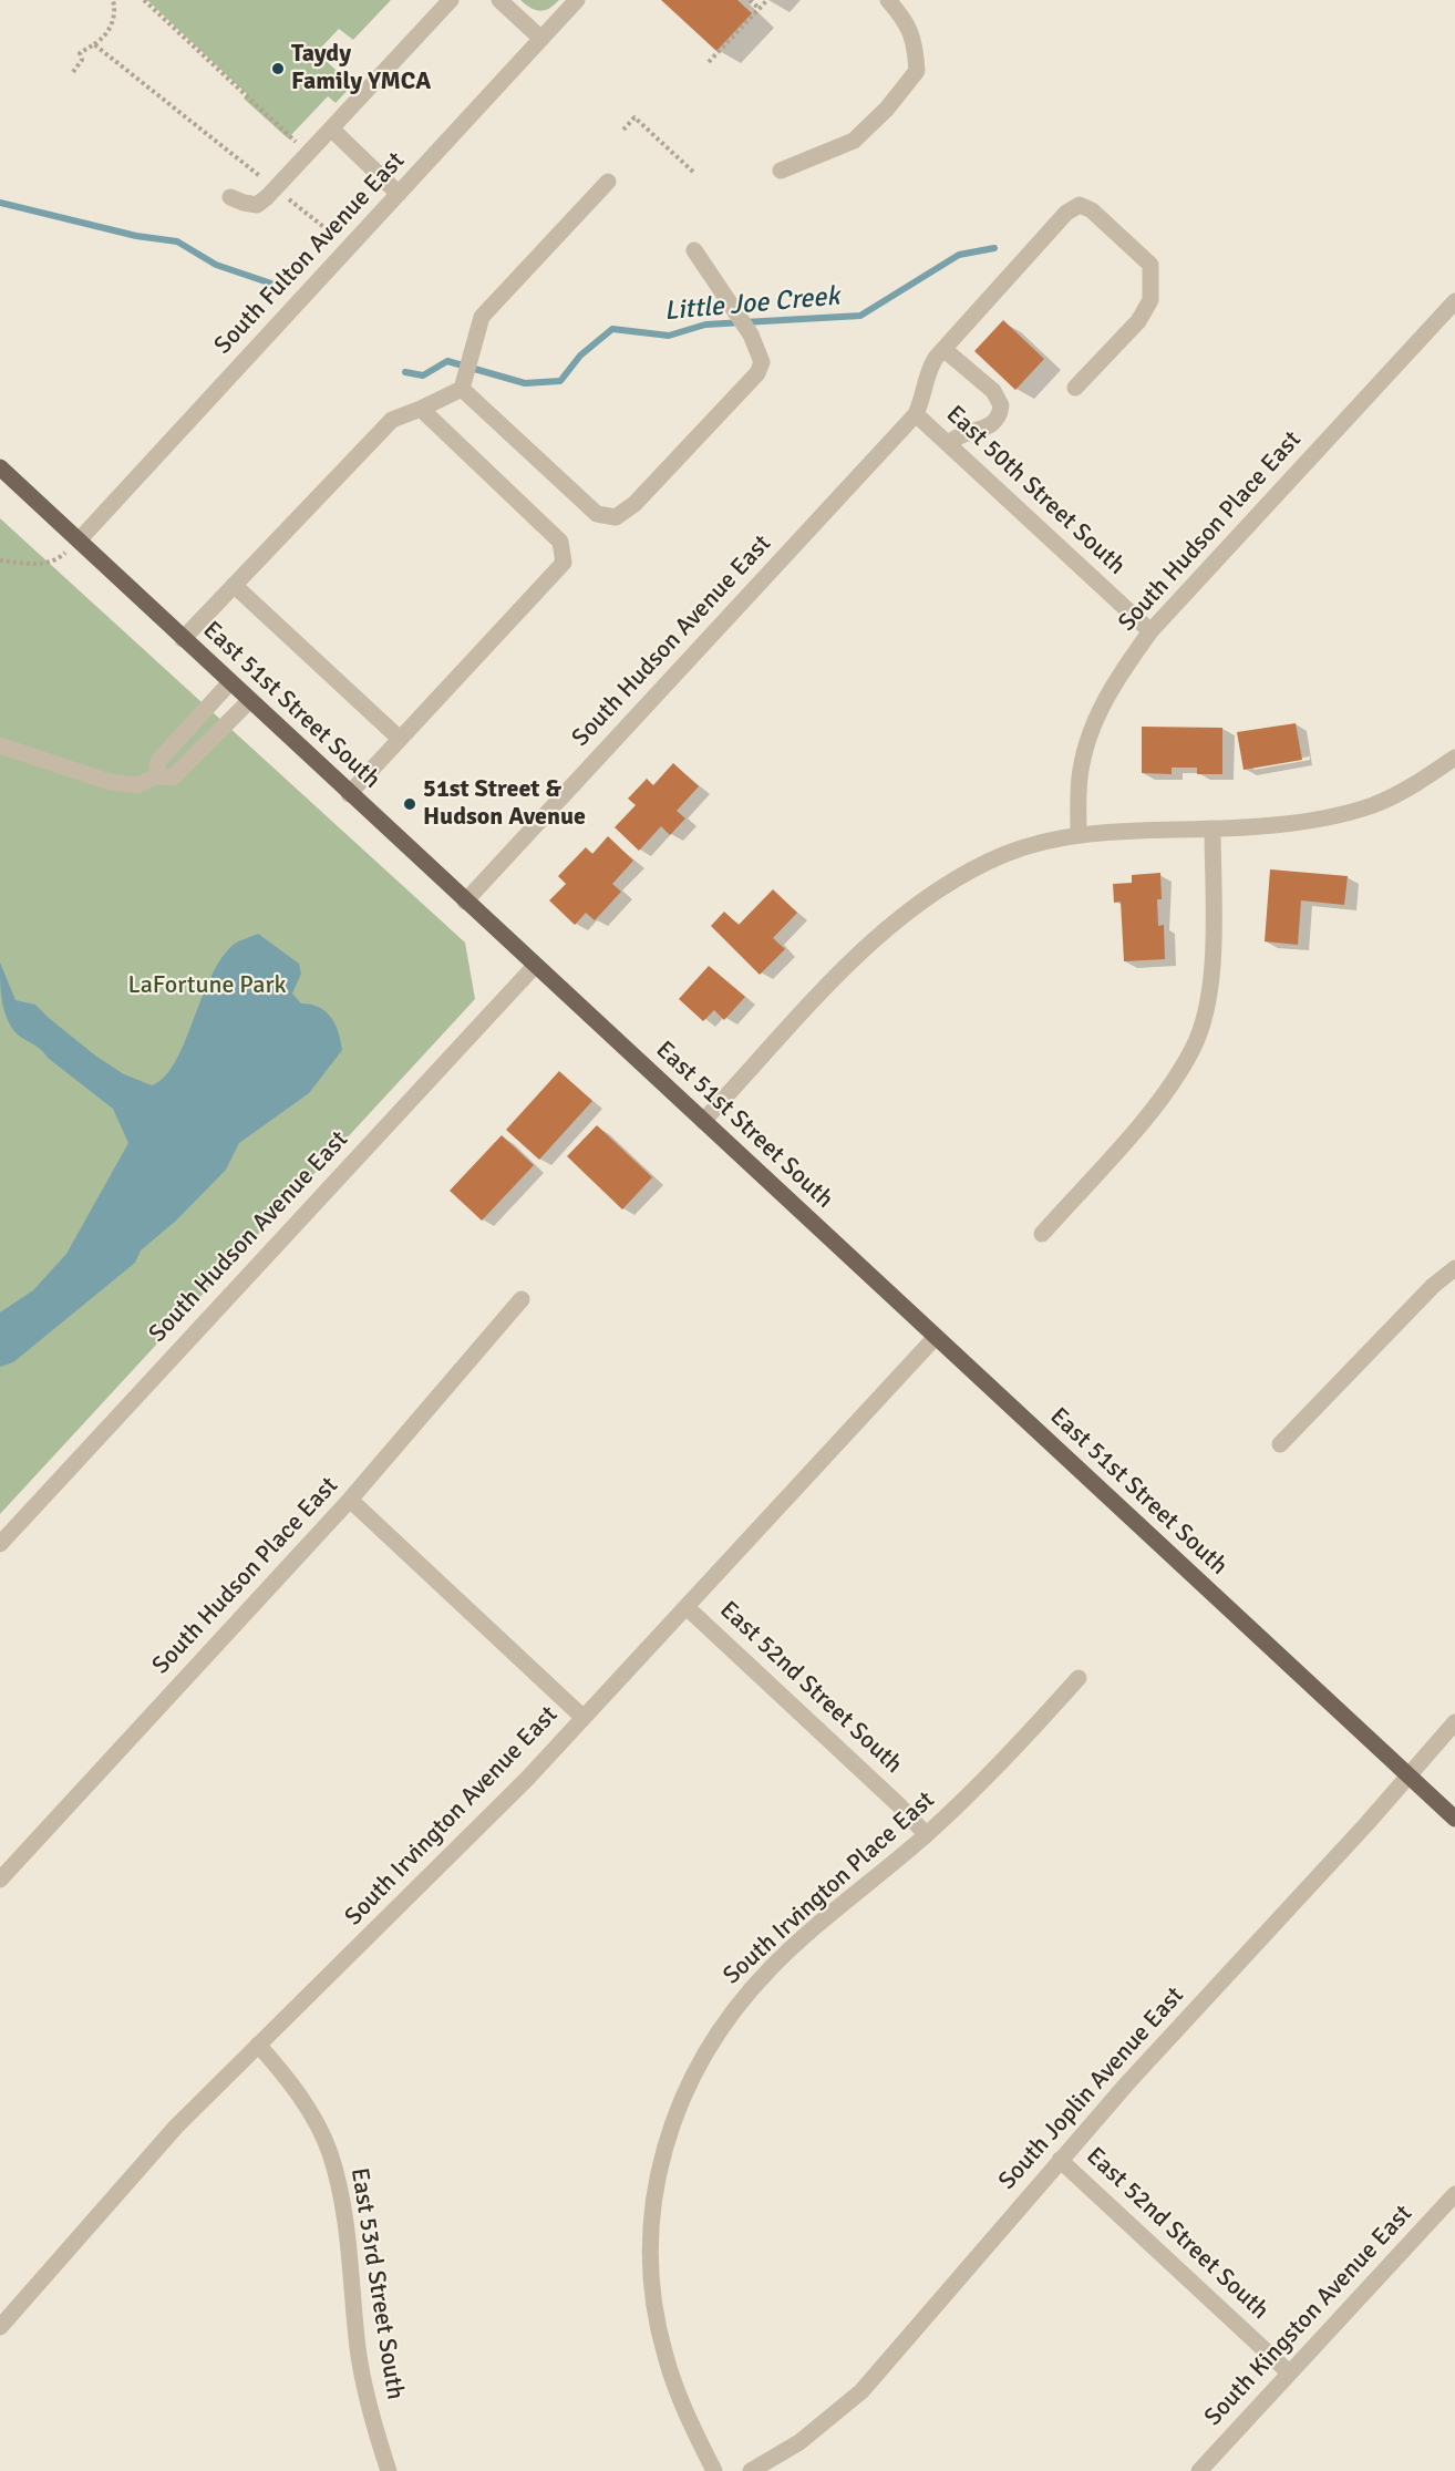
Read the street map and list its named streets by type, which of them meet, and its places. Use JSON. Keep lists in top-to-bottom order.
{
  "streets": {
    "main road": ["East 51st Street South"],
    "street": [
      "South Fulton Avenue East",
      "East 50th Street South",
      "South Hudson Place East",
      "South Hudson Avenue East",
      "East 52nd Street South",
      "South Irvington Avenue East",
      "South Irvington Place East",
      "South Joplin Avenue East",
      "East 53rd Street South",
      "South Kingston Avenue East"
    ]
  },
  "crossings": [
    ["South Fulton Avenue East", "East 51st Street South"],
    ["East 50th Street South", "South Hudson Place East"],
    ["East 50th Street South", "South Hudson Avenue East"],
    ["South Hudson Avenue East", "East 51st Street South"],
    ["East 51st Street South", "South Irvington Avenue East"],
    ["East 51st Street South", "South Joplin Avenue East"],
    ["East 52nd Street South", "South Irvington Avenue East"],
    ["East 52nd Street South", "South Irvington Place East"],
    ["East 52nd Street South", "South Joplin Avenue East"],
    ["East 52nd Street South", "South Kingston Avenue East"],
    ["South Irvington Avenue East", "East 53rd Street South"]
  ],
  "water": ["Little Joe Creek"],
  "parks": ["LaFortune Park"],
  "places": ["Taydy Family YMCA", "51st Street & Hudson Avenue"]
}
